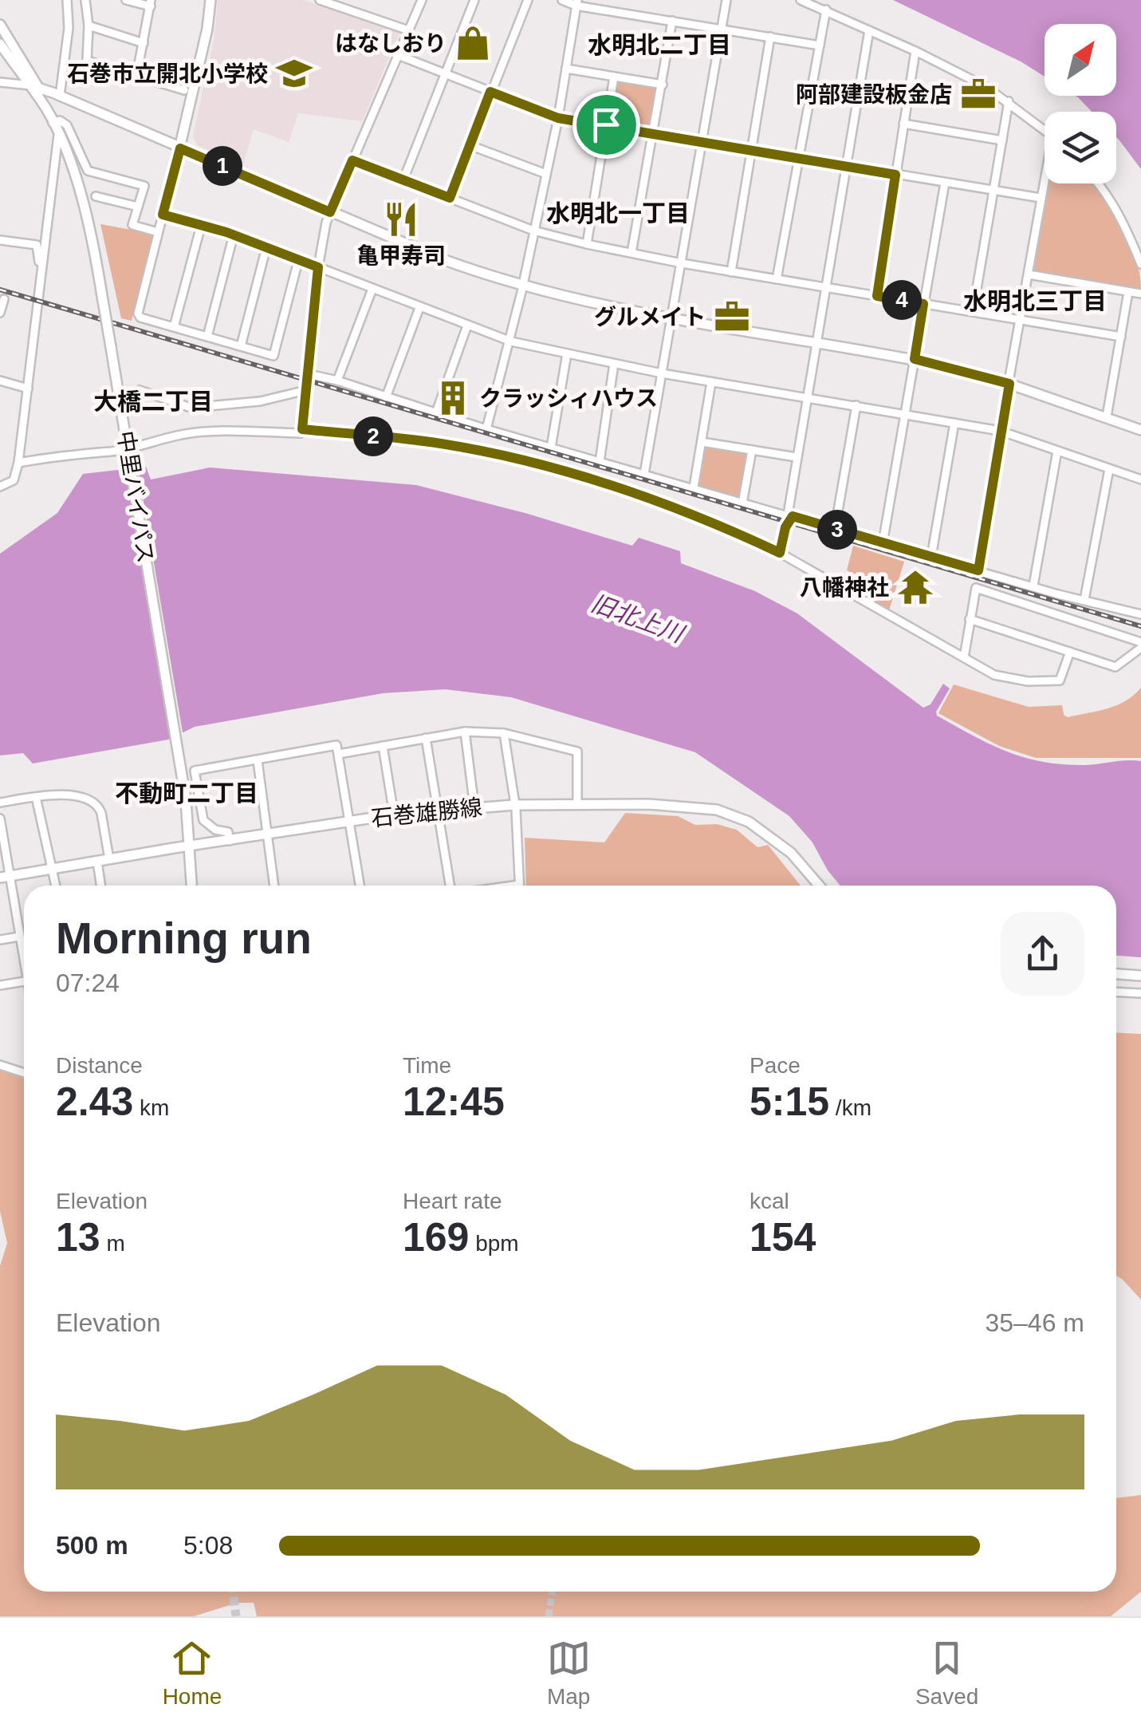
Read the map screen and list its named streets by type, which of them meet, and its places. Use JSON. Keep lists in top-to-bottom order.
{
  "streets": {
    "street": ["中里バイパス", "石巻雄勝線"]
  },
  "crossings": [
    ["中里バイパス", "石巻雄勝線"]
  ],
  "districts": [
    "水明北二丁目",
    "水明北一丁目",
    "水明北三丁目",
    "大橋二丁目",
    "不動町二丁目"
  ],
  "water": ["旧北上川"],
  "places": {
    "shop": ["はなしおり"],
    "school or university": ["石巻市立開北小学校"],
    "office": ["阿部建設板金店", "グルメイト"],
    "restaurant": ["亀甲寿司"],
    "building": ["クラッシィハウス"],
    "temple": ["八幡神社"]
  },
  "north": "top right",
  "page": {
    "pins": [
      "1",
      "4",
      "2",
      "3"
    ],
    "heading": ["Morning run", "07:24"],
    "stats": [
      ["Distance", "2.43 km"],
      ["Time", "12:45"],
      ["Pace", "5:15 /km"],
      ["Elevation", "13 m"],
      ["Heart rate", "169 bpm"],
      ["kcal", "154"]
    ],
    "chart": ["Elevation", "35–46 m"],
    "list": [
      {
        "name": "500 m",
        "note": "5:08"
      }
    ],
    "tabs": ["Home", "Map", "Saved"]
  }
}
